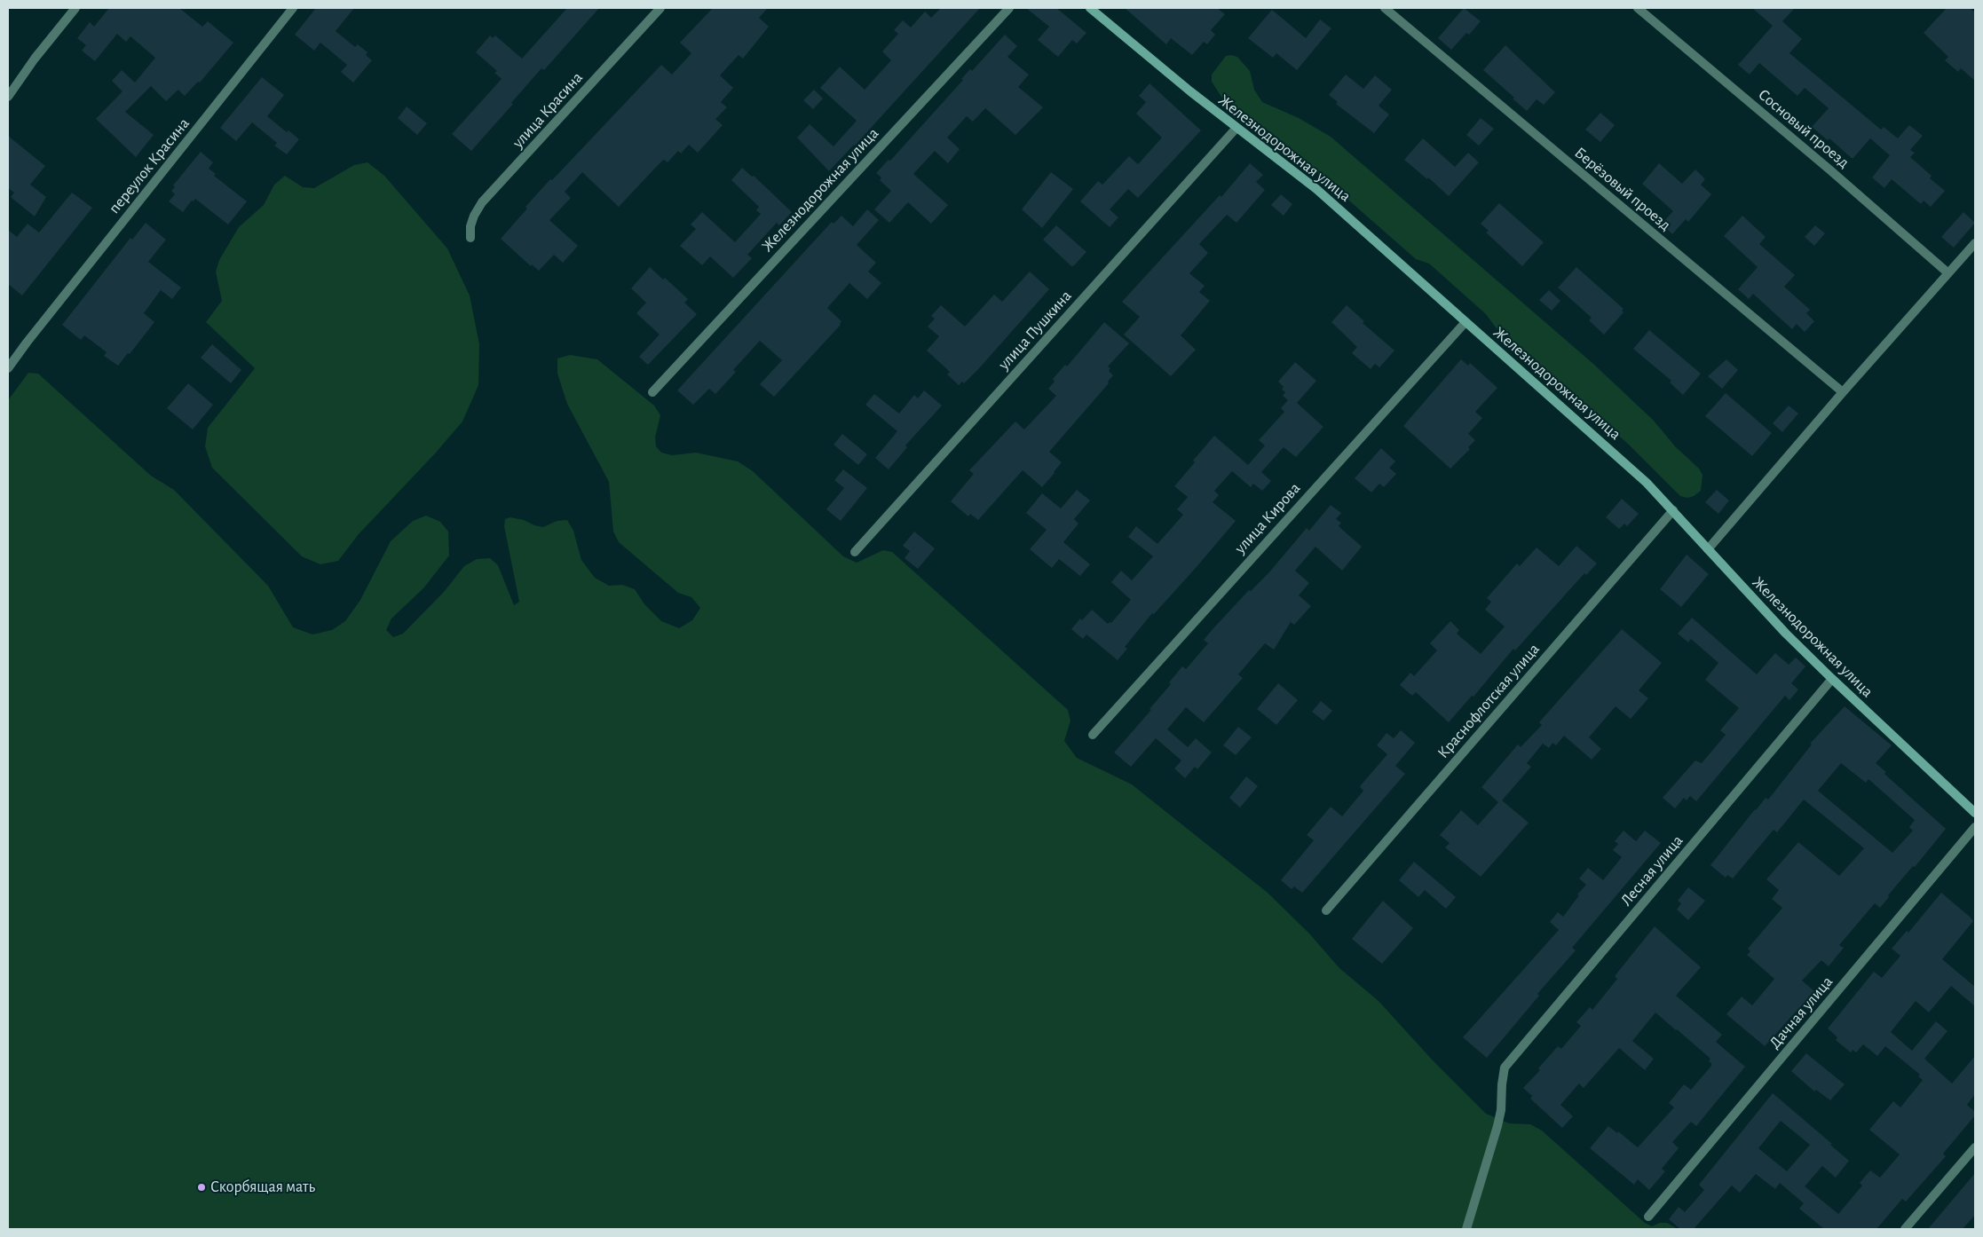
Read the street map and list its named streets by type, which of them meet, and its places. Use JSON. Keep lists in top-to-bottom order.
{
  "streets": {
    "street": [
      "улица Красина",
      "Сосновый проезд",
      "Железнодорожная улица",
      "переулок Красина",
      "Берёзовый проезд",
      "улица Пушкина",
      "улица Кирова",
      "Краснофлотская улица",
      "Лесная улица",
      "Дачная улица"
    ]
  },
  "crossings": [
    ["Железнодорожная улица", "улица Пушкина"],
    ["Железнодорожная улица", "улица Кирова"],
    ["Железнодорожная улица", "Краснофлотская улица"],
    ["Железнодорожная улица", "Лесная улица"]
  ],
  "places": ["Скорбящая мать"]
}
